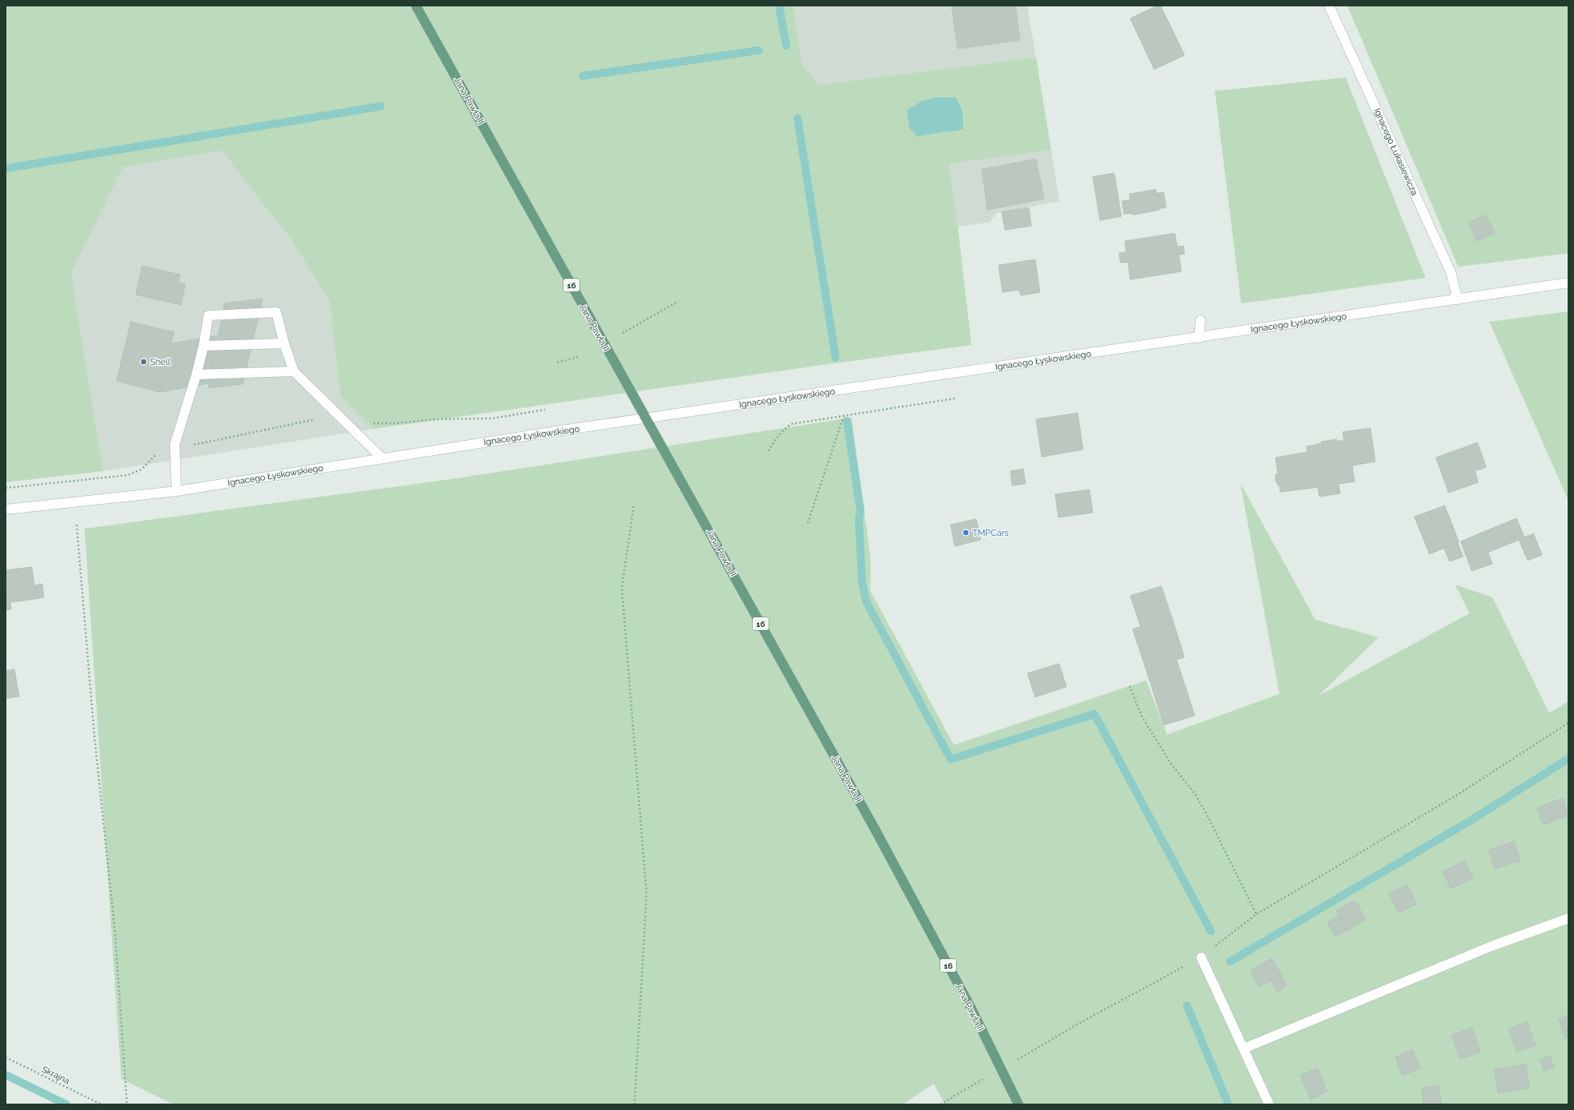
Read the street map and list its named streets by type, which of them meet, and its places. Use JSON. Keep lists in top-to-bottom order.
{
  "streets": {
    "main road": ["Jana Pawła II", "16"],
    "street": ["Ignacego Łukasiewicza", "Ignacego Łyskowskiego"],
    "path": ["Skrajna"]
  },
  "crossings": [
    ["Jana Pawła II", "Ignacego Łyskowskiego"],
    ["Ignacego Łukasiewicza", "Ignacego Łyskowskiego"]
  ],
  "places": ["Shell", "TMPCars"]
}
